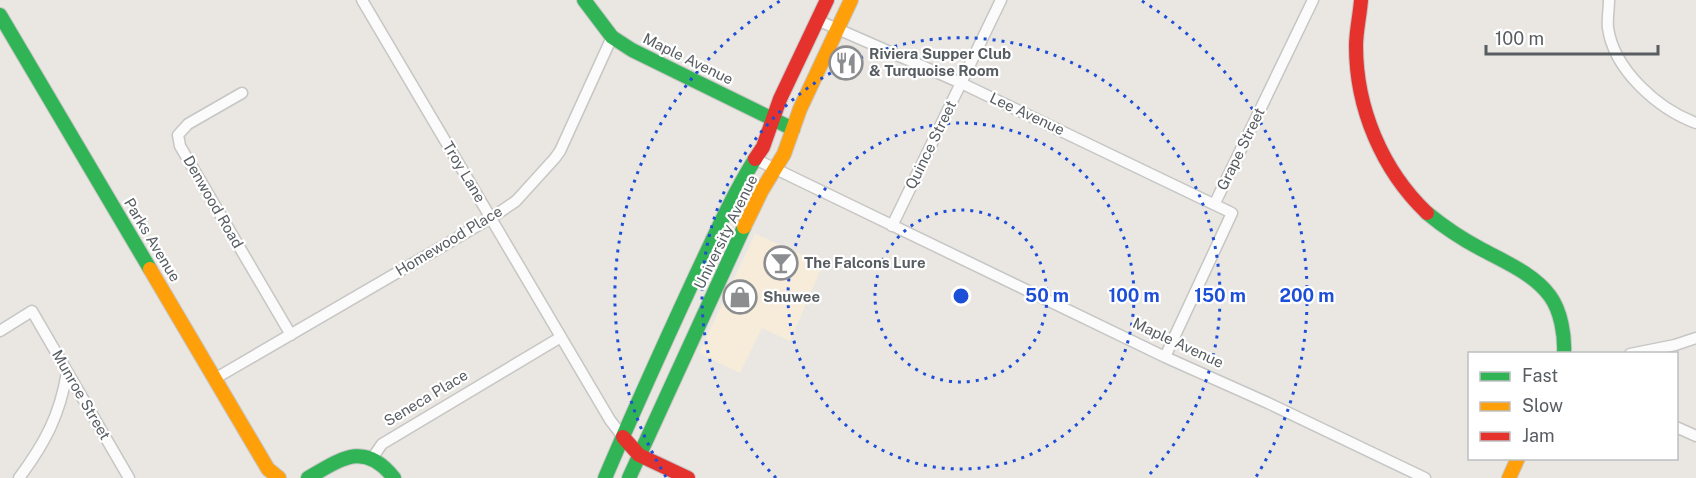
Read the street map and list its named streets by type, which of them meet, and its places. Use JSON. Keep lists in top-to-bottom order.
{
  "streets": {
    "street": [
      "Maple Avenue",
      "Lee Avenue",
      "Quince Street",
      "Grape Street",
      "Troy Lane",
      "Denwood Road",
      "University Avenue",
      "Parks Avenue",
      "Homewood Place",
      "Munroe Street",
      "Seneca Place"
    ]
  },
  "crossings": [
    ["Maple Avenue", "Quince Street"],
    ["Maple Avenue", "Grape Street"],
    ["Maple Avenue", "University Avenue"],
    ["Maple Avenue", "Homewood Place"],
    ["Lee Avenue", "Quince Street"],
    ["Lee Avenue", "Grape Street"],
    ["Lee Avenue", "University Avenue"],
    ["Troy Lane", "University Avenue"],
    ["Troy Lane", "Homewood Place"],
    ["Troy Lane", "Seneca Place"],
    ["Denwood Road", "Homewood Place"],
    ["Parks Avenue", "Homewood Place"]
  ],
  "places": {
    "restaurant": ["Riviera Supper Club & Turquoise Room"],
    "bar": ["The Falcons Lure"],
    "shop": ["Shuwee"]
  },
  "legend": ["Fast", "Slow", "Jam"],
  "scale_bar": "100 m",
  "rings": [
    "50 m",
    "100 m",
    "150 m",
    "200 m"
  ]
}
